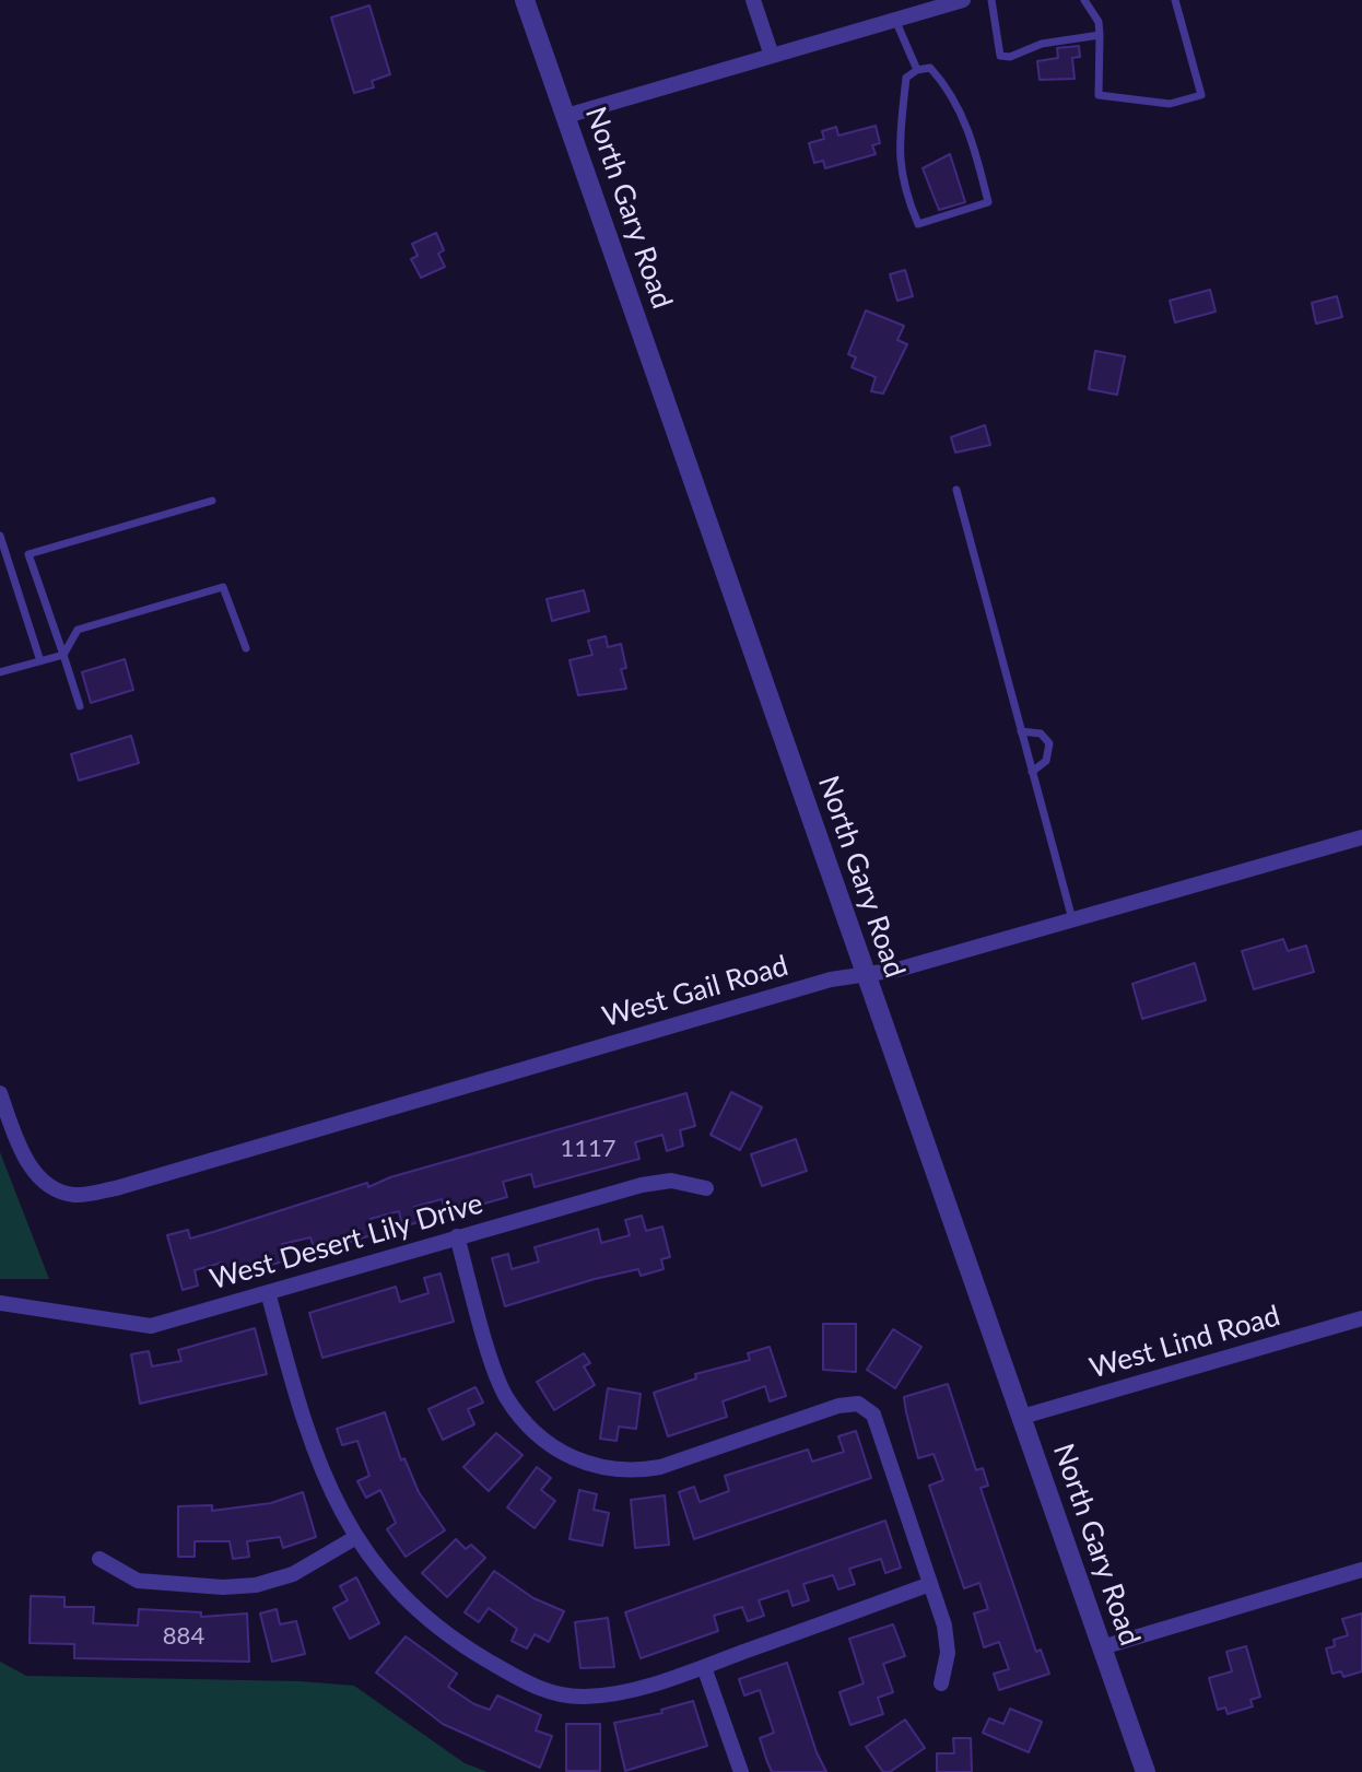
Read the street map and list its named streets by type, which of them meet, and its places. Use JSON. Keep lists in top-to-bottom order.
{
  "streets": {
    "street": [
      "North Gary Road",
      "West Gail Road",
      "West Desert Lily Drive",
      "West Lind Road"
    ]
  },
  "crossings": [
    ["North Gary Road", "West Gail Road"],
    ["North Gary Road", "West Lind Road"]
  ],
  "house_numbers": ["1117", "884"]
}
